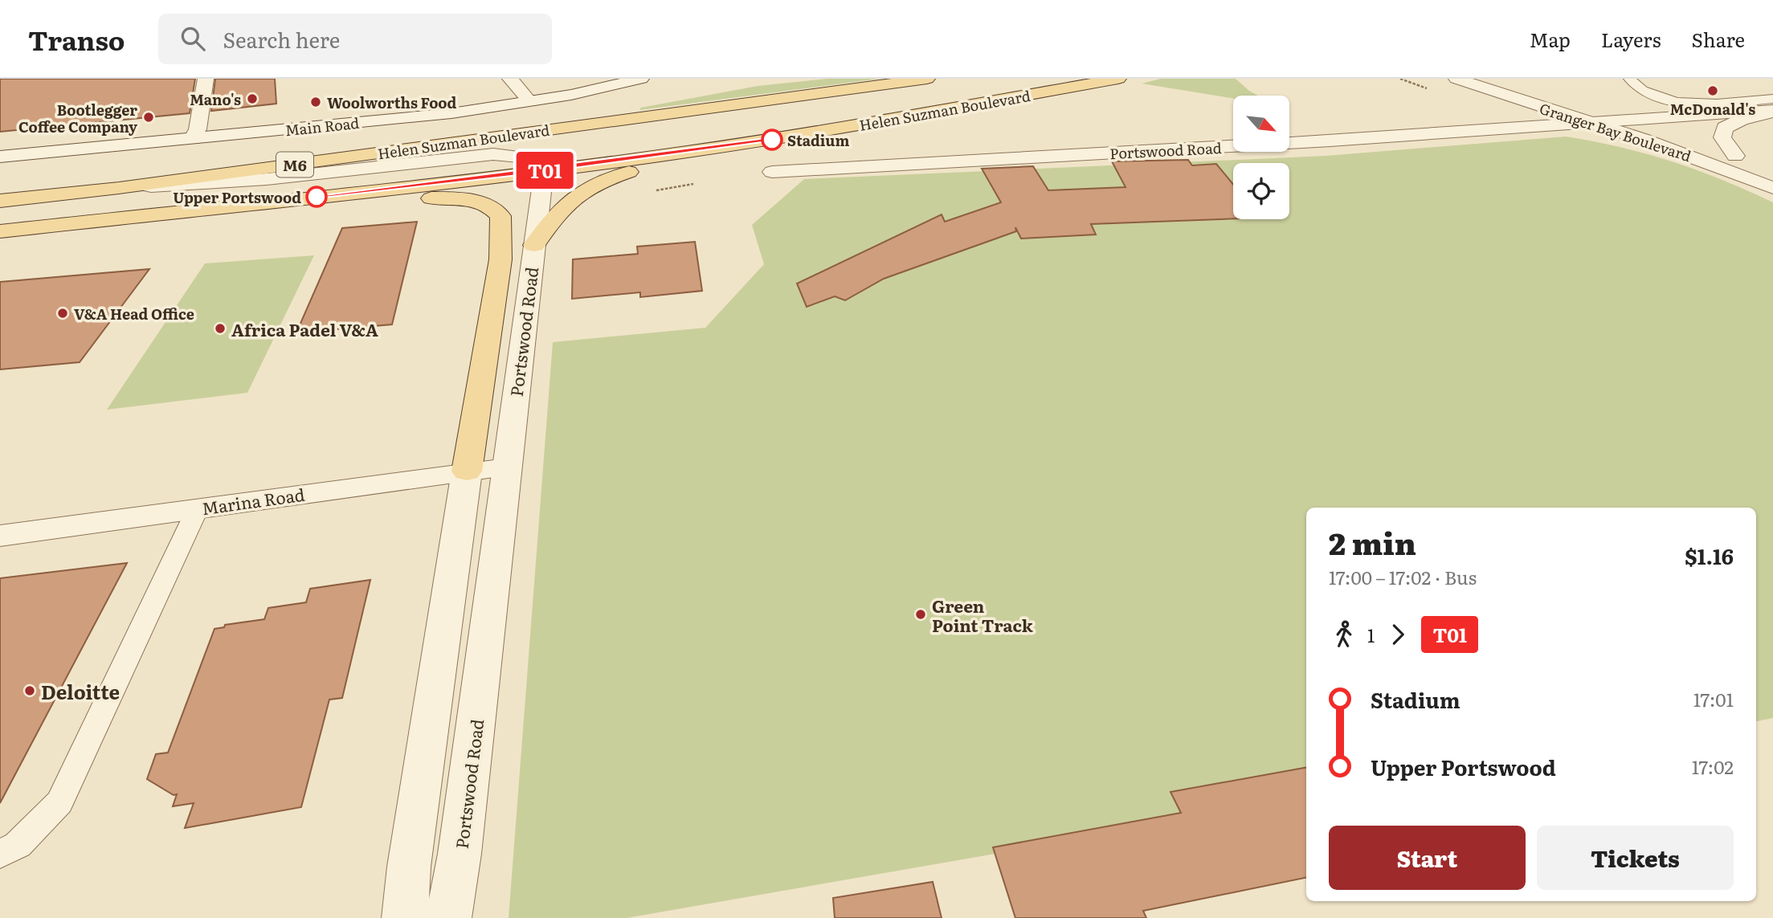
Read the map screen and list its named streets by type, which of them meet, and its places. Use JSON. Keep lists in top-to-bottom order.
{
  "streets": {
    "main road": ["Helen Suzman Boulevard", "M6"],
    "street": [
      "Main Road",
      "Granger Bay Boulevard",
      "Portswood Road",
      "Marina Road"
    ]
  },
  "crossings": [
    ["Helen Suzman Boulevard", "Portswood Road"],
    ["Granger Bay Boulevard", "Portswood Road"],
    ["Portswood Road", "Marina Road"]
  ],
  "places": [
    "McDonald's",
    "Mano's",
    "Woolworths Food",
    "Bootlegger Coffee Company",
    "Stadium",
    "Upper Portswood",
    "V&A Head Office",
    "Africa Padel V&A",
    "Green Point Track",
    "Deloitte"
  ],
  "lines": ["bus line T01"],
  "north": "bottom right",
  "page": {
    "header": "Transo",
    "search": "Search here",
    "nav": ["Map", "Layers", "Share"],
    "on_map": "T01",
    "heading": ["2 min", "17:00 – 17:02 · Bus", "$1.16"],
    "legs": ["1", "T01"],
    "list": [
      {
        "name": "Stadium",
        "value": "17:01"
      },
      {
        "name": "Upper Portswood",
        "value": "17:02"
      }
    ],
    "buttons": ["Start", "Tickets"]
  }
}
